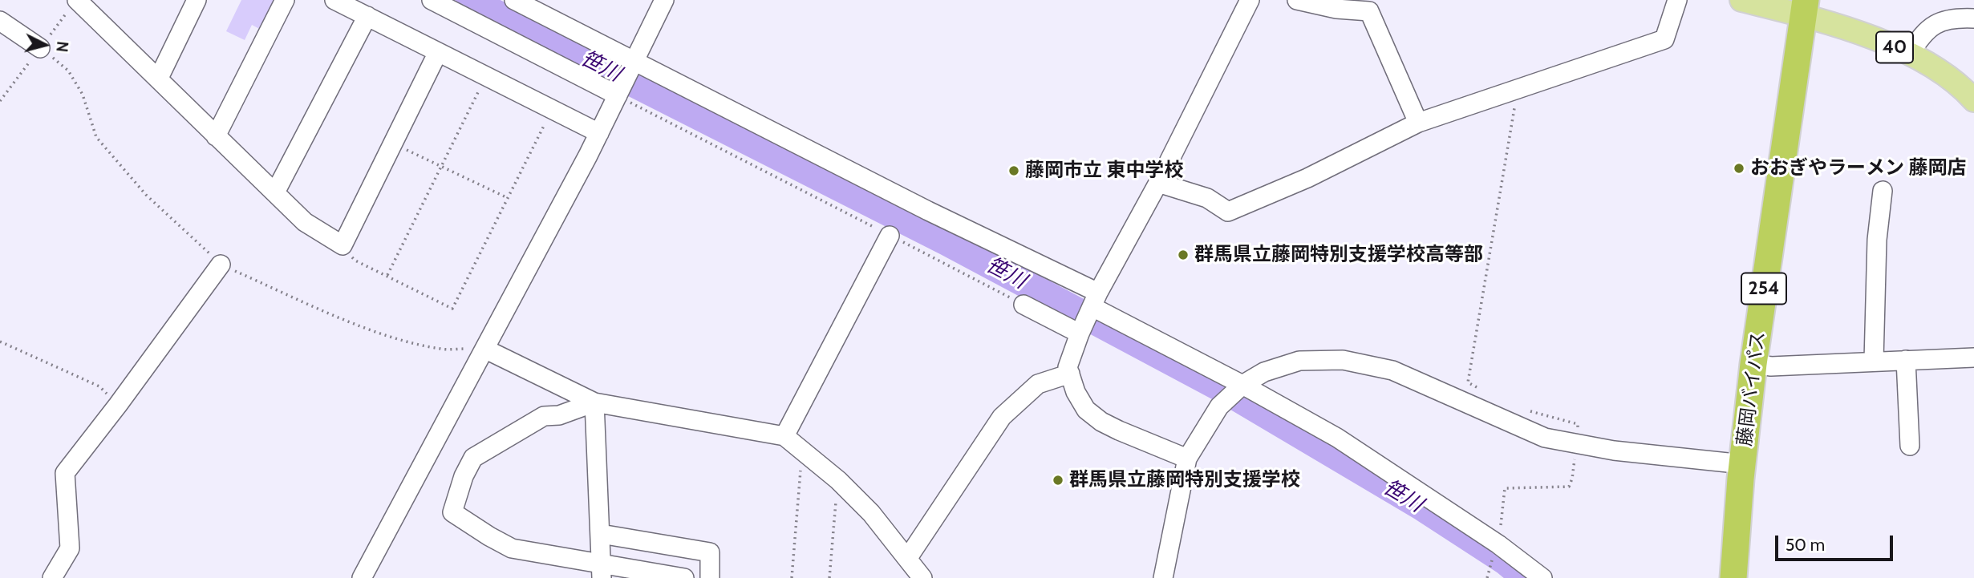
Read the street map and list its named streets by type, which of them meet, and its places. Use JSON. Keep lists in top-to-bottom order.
{
  "streets": {
    "highway": ["254", "藤岡バイパス"],
    "main road": ["40"]
  },
  "crossings": [
    ["40", "藤岡バイパス"]
  ],
  "water": ["笹川"],
  "places": [
    "おおぎやラーメン 藤岡店",
    "藤岡市立 東中学校",
    "群馬県立藤岡特別支援学校高等部",
    "群馬県立藤岡特別支援学校"
  ],
  "scale_bar": "50 m",
  "north": "right"
}
